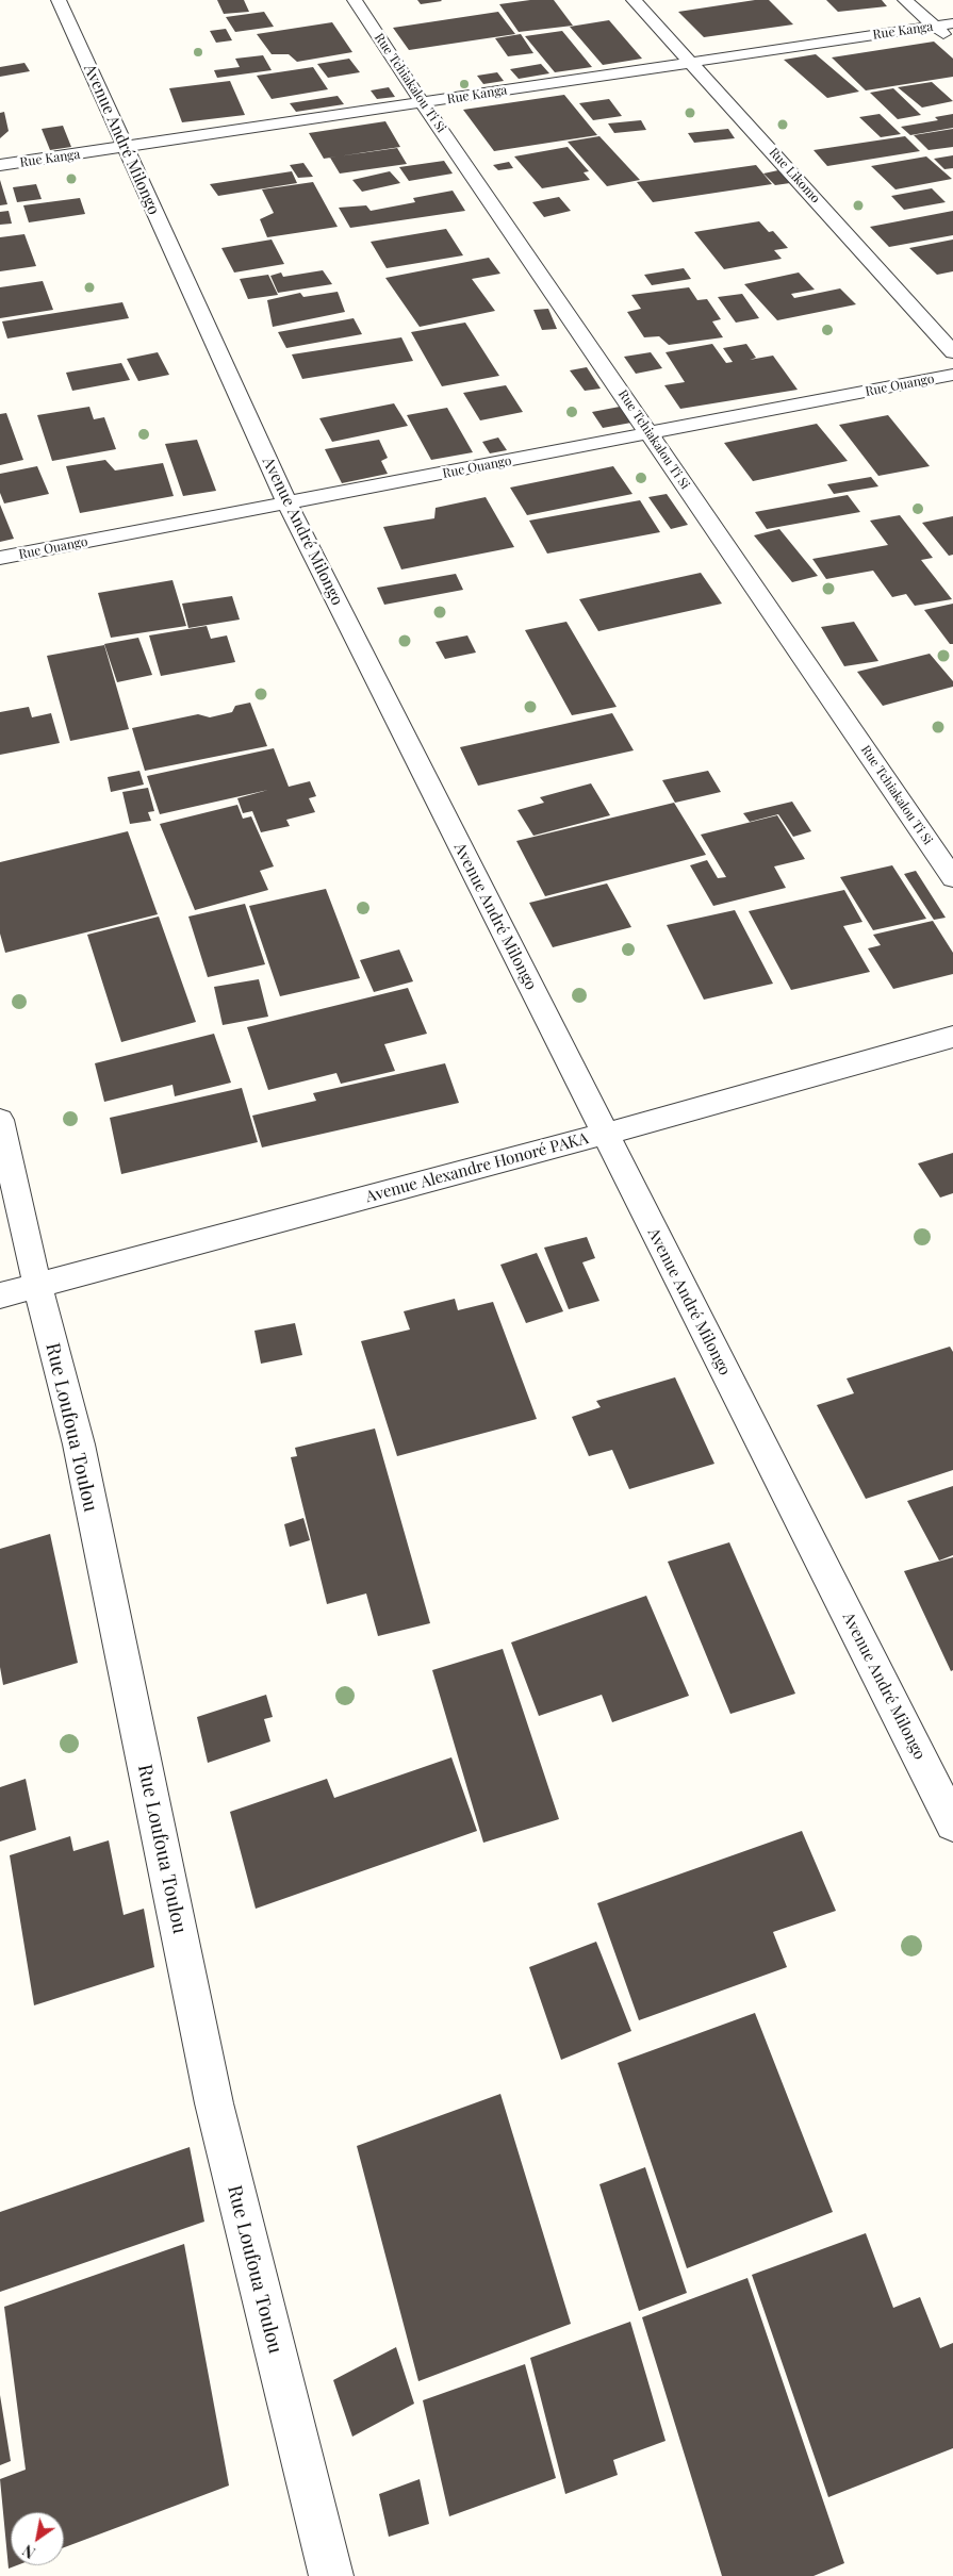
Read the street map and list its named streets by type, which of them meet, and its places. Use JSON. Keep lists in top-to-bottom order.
{
  "streets": {
    "street": [
      "Rue Kanga",
      "Rue Tchiakalou Ti Si",
      "Avenue André Milongo",
      "Rue Likomo",
      "Rue Ouango",
      "Avenue Alexandre Honoré PAKA",
      "Rue Loufoua Toulou"
    ]
  },
  "crossings": [
    ["Rue Kanga", "Rue Tchiakalou Ti Si"],
    ["Rue Kanga", "Avenue André Milongo"],
    ["Rue Kanga", "Rue Likomo"],
    ["Rue Tchiakalou Ti Si", "Rue Ouango"],
    ["Avenue André Milongo", "Rue Ouango"],
    ["Avenue André Milongo", "Avenue Alexandre Honoré PAKA"],
    ["Avenue Alexandre Honoré PAKA", "Rue Loufoua Toulou"]
  ],
  "north": "bottom left"
}
